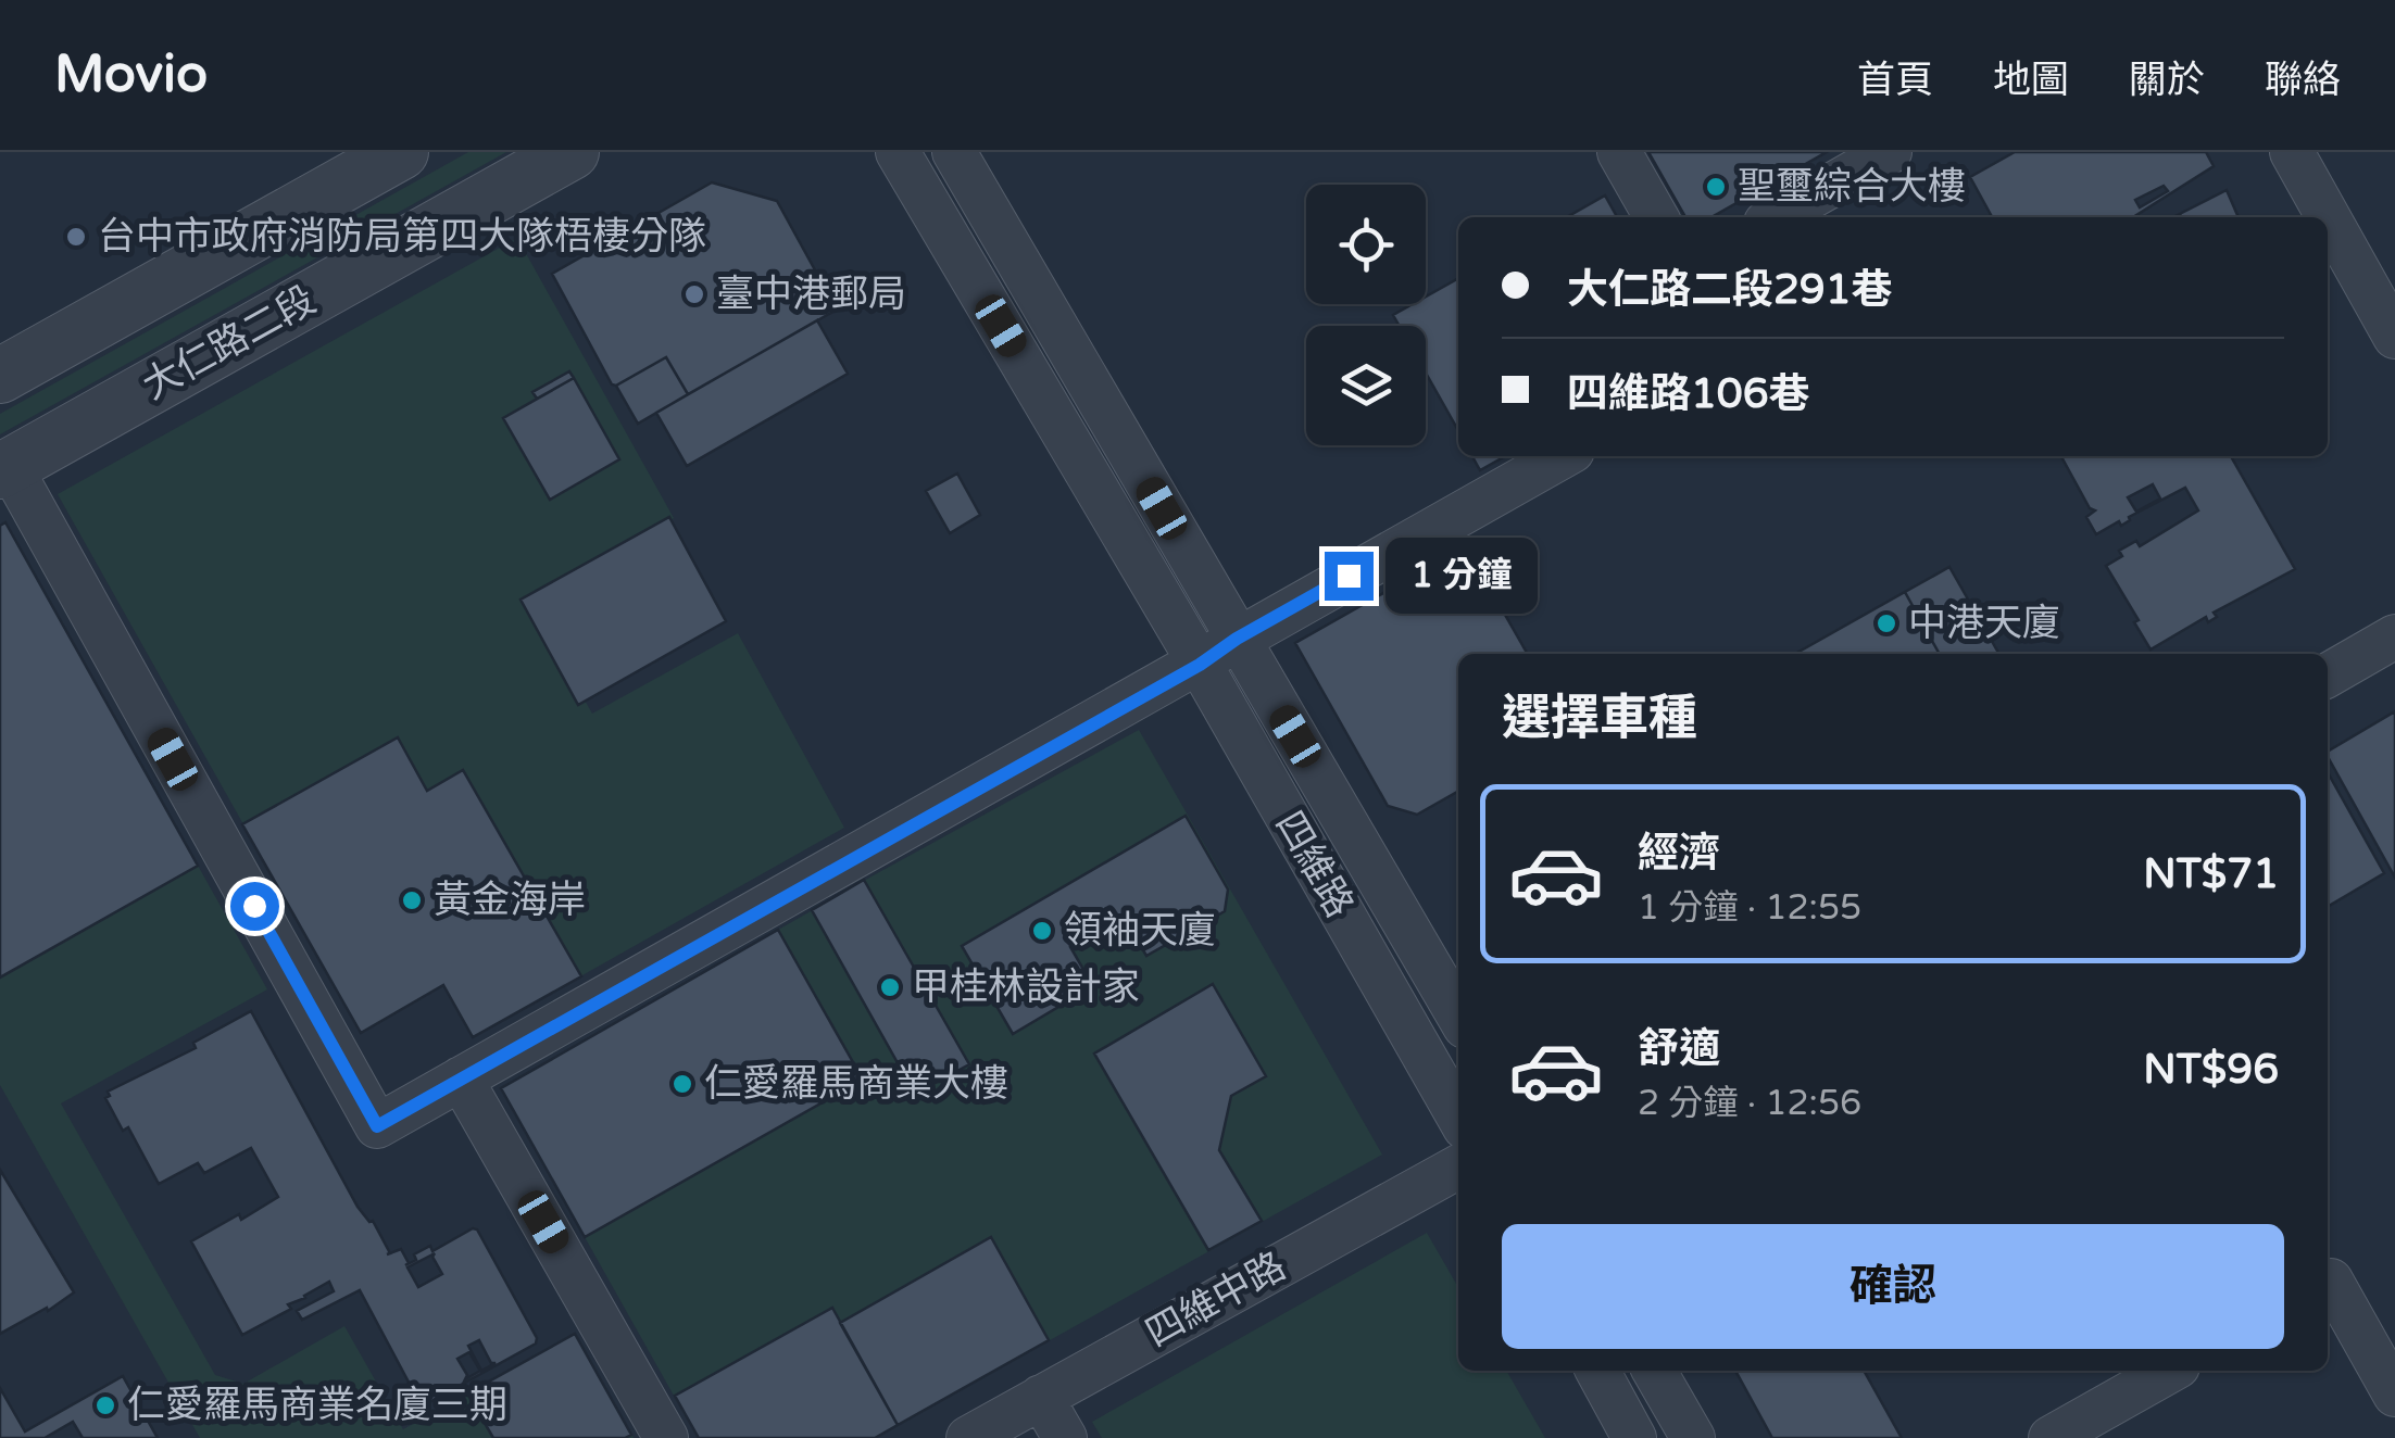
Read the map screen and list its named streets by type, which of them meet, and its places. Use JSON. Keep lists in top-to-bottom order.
{
  "streets": {
    "street": ["大仁路二段", "四維路", "四維中路"]
  },
  "places": [
    "聖璽綜合大樓",
    "台中市政府消防局第四大隊梧棲分隊",
    "臺中港郵局",
    "中港天廈",
    "黃金海岸",
    "領袖天廈",
    "甲桂林設計家",
    "仁愛羅馬商業大樓",
    "仁愛羅馬商業名廈三期"
  ],
  "page": {
    "header": "Movio",
    "nav": [
      "首頁",
      "地圖",
      "關於",
      "聯絡"
    ],
    "banner": ["大仁路二段291巷", "四維路106巷"],
    "bubble": "1 分鐘",
    "heading": "選擇車種",
    "list": [
      {
        "name": "經濟",
        "note": "1 分鐘 · 12:55",
        "value": "NT$71"
      },
      {
        "name": "舒適",
        "note": "2 分鐘 · 12:56",
        "value": "NT$96"
      }
    ],
    "buttons": "確認"
  }
}
